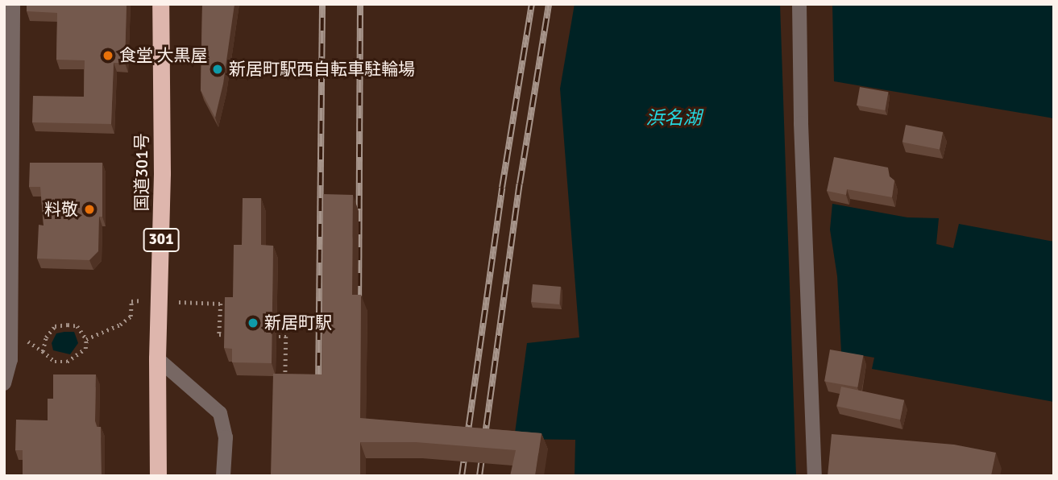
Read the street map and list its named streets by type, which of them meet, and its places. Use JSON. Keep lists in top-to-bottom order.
{
  "streets": {
    "highway": ["国道301号", "301"]
  },
  "water": ["浜名湖"],
  "places": [
    "食堂 大黒屋",
    "新居町駅西自転車駐輪場",
    "料敬",
    "新居町駅"
  ]
}
